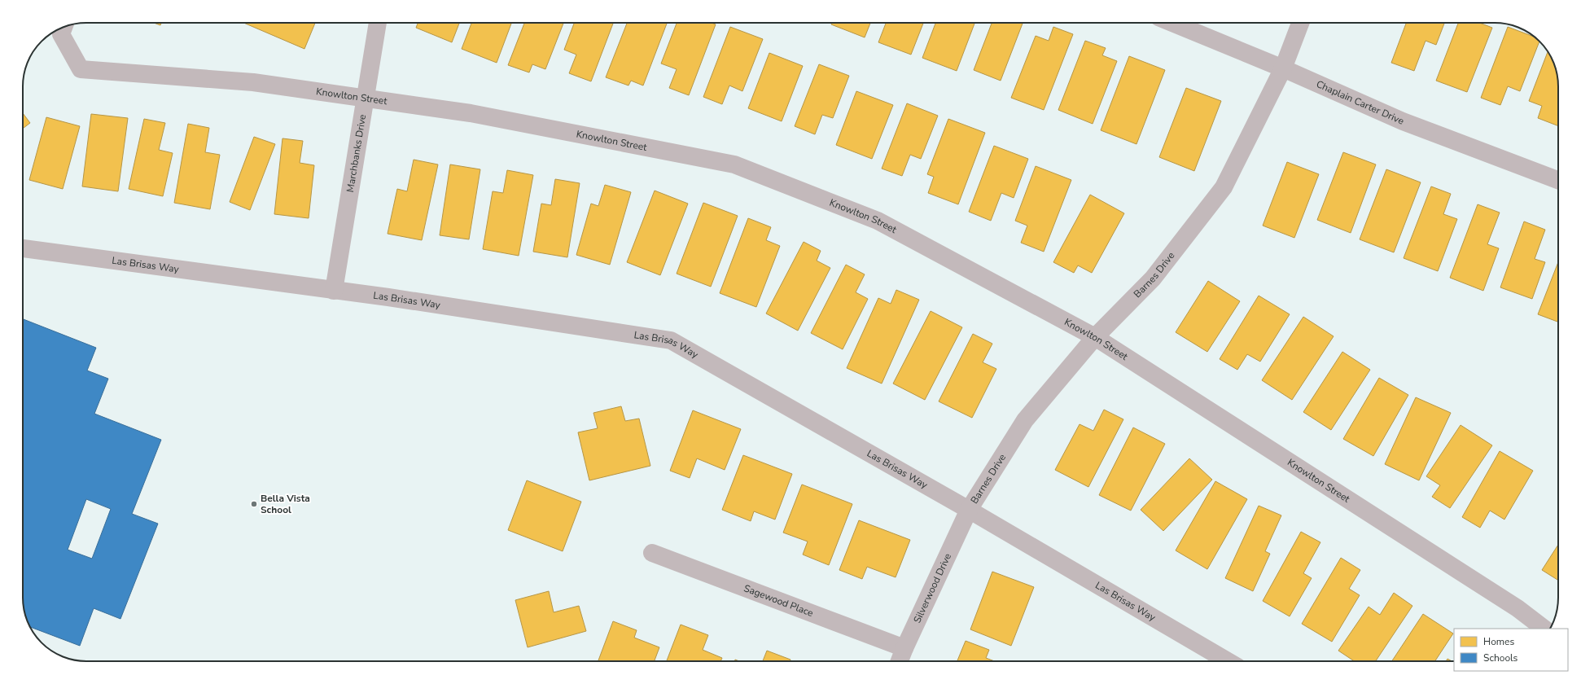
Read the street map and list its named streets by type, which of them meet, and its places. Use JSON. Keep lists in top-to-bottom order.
{
  "streets": {
    "street": [
      "Knowlton Street",
      "Chaplain Carter Drive",
      "Marchbanks Drive",
      "Las Brisas Way",
      "Barnes Drive",
      "Silverwood Drive",
      "Sagewood Place"
    ]
  },
  "crossings": [
    ["Knowlton Street", "Marchbanks Drive"],
    ["Knowlton Street", "Barnes Drive"],
    ["Chaplain Carter Drive", "Barnes Drive"],
    ["Marchbanks Drive", "Las Brisas Way"],
    ["Las Brisas Way", "Barnes Drive"],
    ["Las Brisas Way", "Silverwood Drive"],
    ["Barnes Drive", "Silverwood Drive"],
    ["Silverwood Drive", "Sagewood Place"]
  ],
  "places": ["Bella Vista School"],
  "legend": ["Homes", "Schools"]
}
